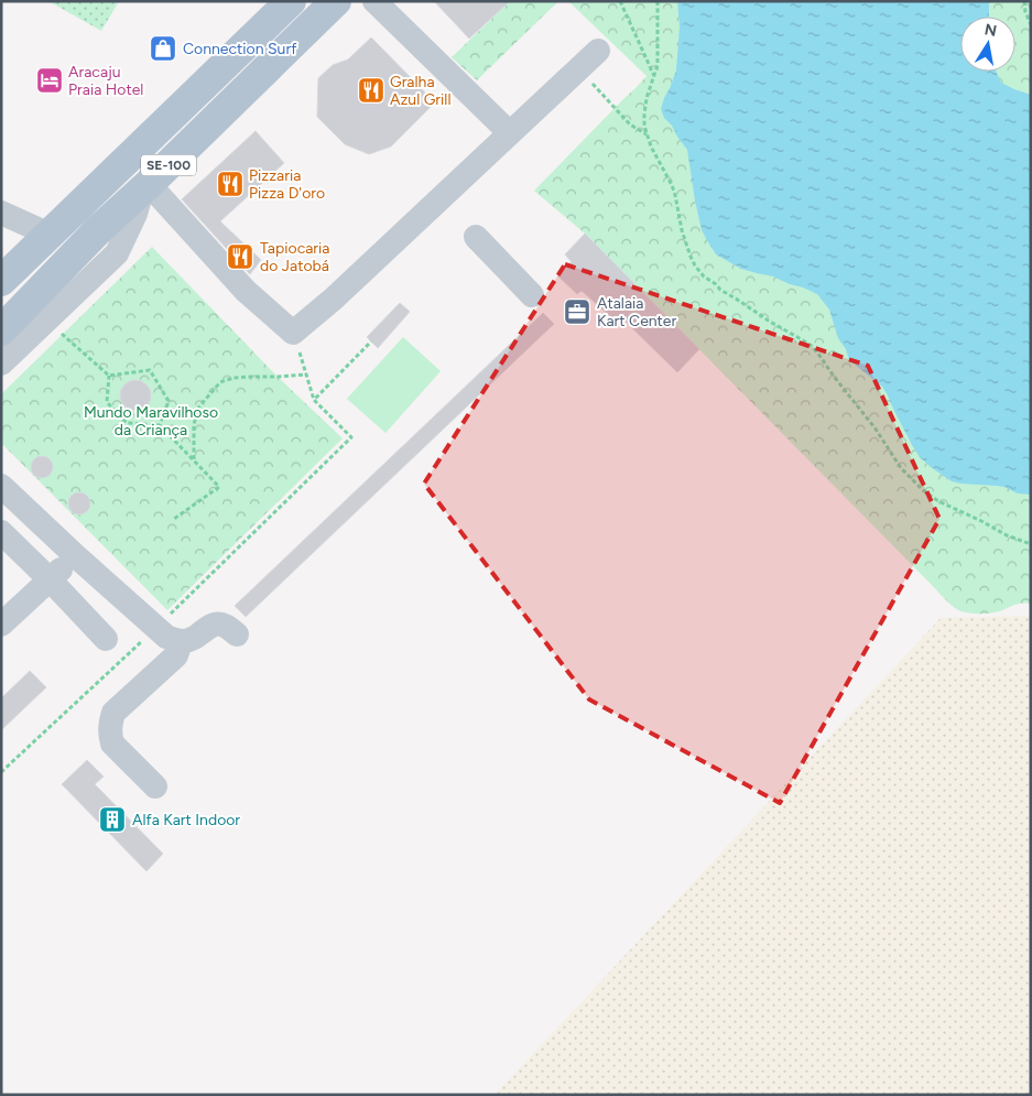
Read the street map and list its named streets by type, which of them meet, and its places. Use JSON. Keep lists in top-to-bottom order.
{
  "streets": {
    "main road": ["SE-100"]
  },
  "parks": ["Mundo Maravilhoso da Criança"],
  "places": {
    "shop": ["Connection Surf"],
    "hotel": ["Aracaju Praia Hotel"],
    "restaurant": ["Gralha Azul Grill", "Pizzaria Pizza D'oro", "Tapiocaria do Jatobá"],
    "office": ["Atalaia Kart Center"],
    "building": ["Alfa Kart Indoor"]
  },
  "north": "top"
}
